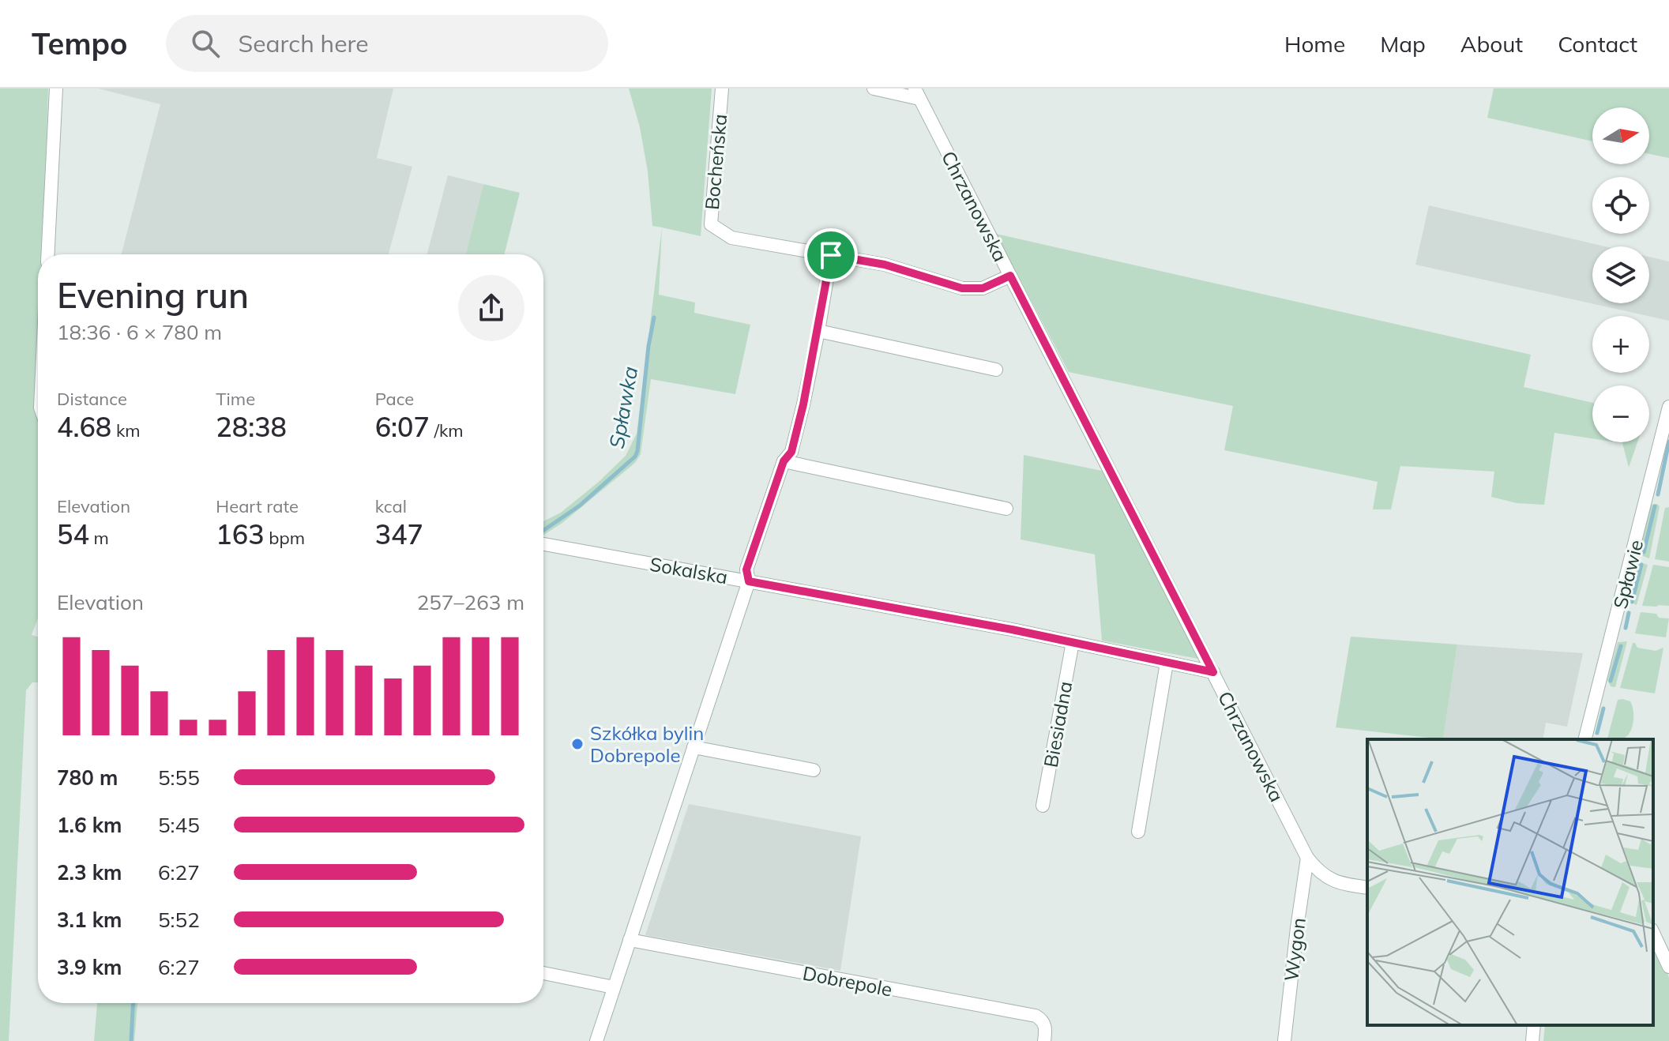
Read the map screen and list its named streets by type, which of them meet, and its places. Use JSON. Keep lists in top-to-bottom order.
{
  "streets": {
    "street": [
      "Bocheńska",
      "Chrzanowska",
      "Sokalska",
      "Spławie",
      "Biesiadna",
      "Wygon",
      "Dobrepole"
    ]
  },
  "crossings": [
    ["Bocheńska", "Chrzanowska"],
    ["Chrzanowska", "Sokalska"],
    ["Chrzanowska", "Wygon"],
    ["Sokalska", "Biesiadna"]
  ],
  "water": ["Spławka"],
  "places": ["Szkółka bylin Dobrepole"],
  "north": "right",
  "page": {
    "header": "Tempo",
    "search": "Search here",
    "nav": [
      "Home",
      "Map",
      "About",
      "Contact"
    ],
    "map_buttons": ["+", "−"],
    "heading": ["Evening run", "18:36 · 6 × 780 m"],
    "stats": [
      ["Distance", "4.68 km"],
      ["Time", "28:38"],
      ["Pace", "6:07 /km"],
      ["Elevation", "54 m"],
      ["Heart rate", "163 bpm"],
      ["kcal", "347"]
    ],
    "chart": ["Elevation", "257–263 m"],
    "list": [
      {
        "name": "780 m",
        "note": "5:55"
      },
      {
        "name": "1.6 km",
        "note": "5:45"
      },
      {
        "name": "2.3 km",
        "note": "6:27"
      },
      {
        "name": "3.1 km",
        "note": "5:52"
      },
      {
        "name": "3.9 km",
        "note": "6:27"
      }
    ]
  }
}
